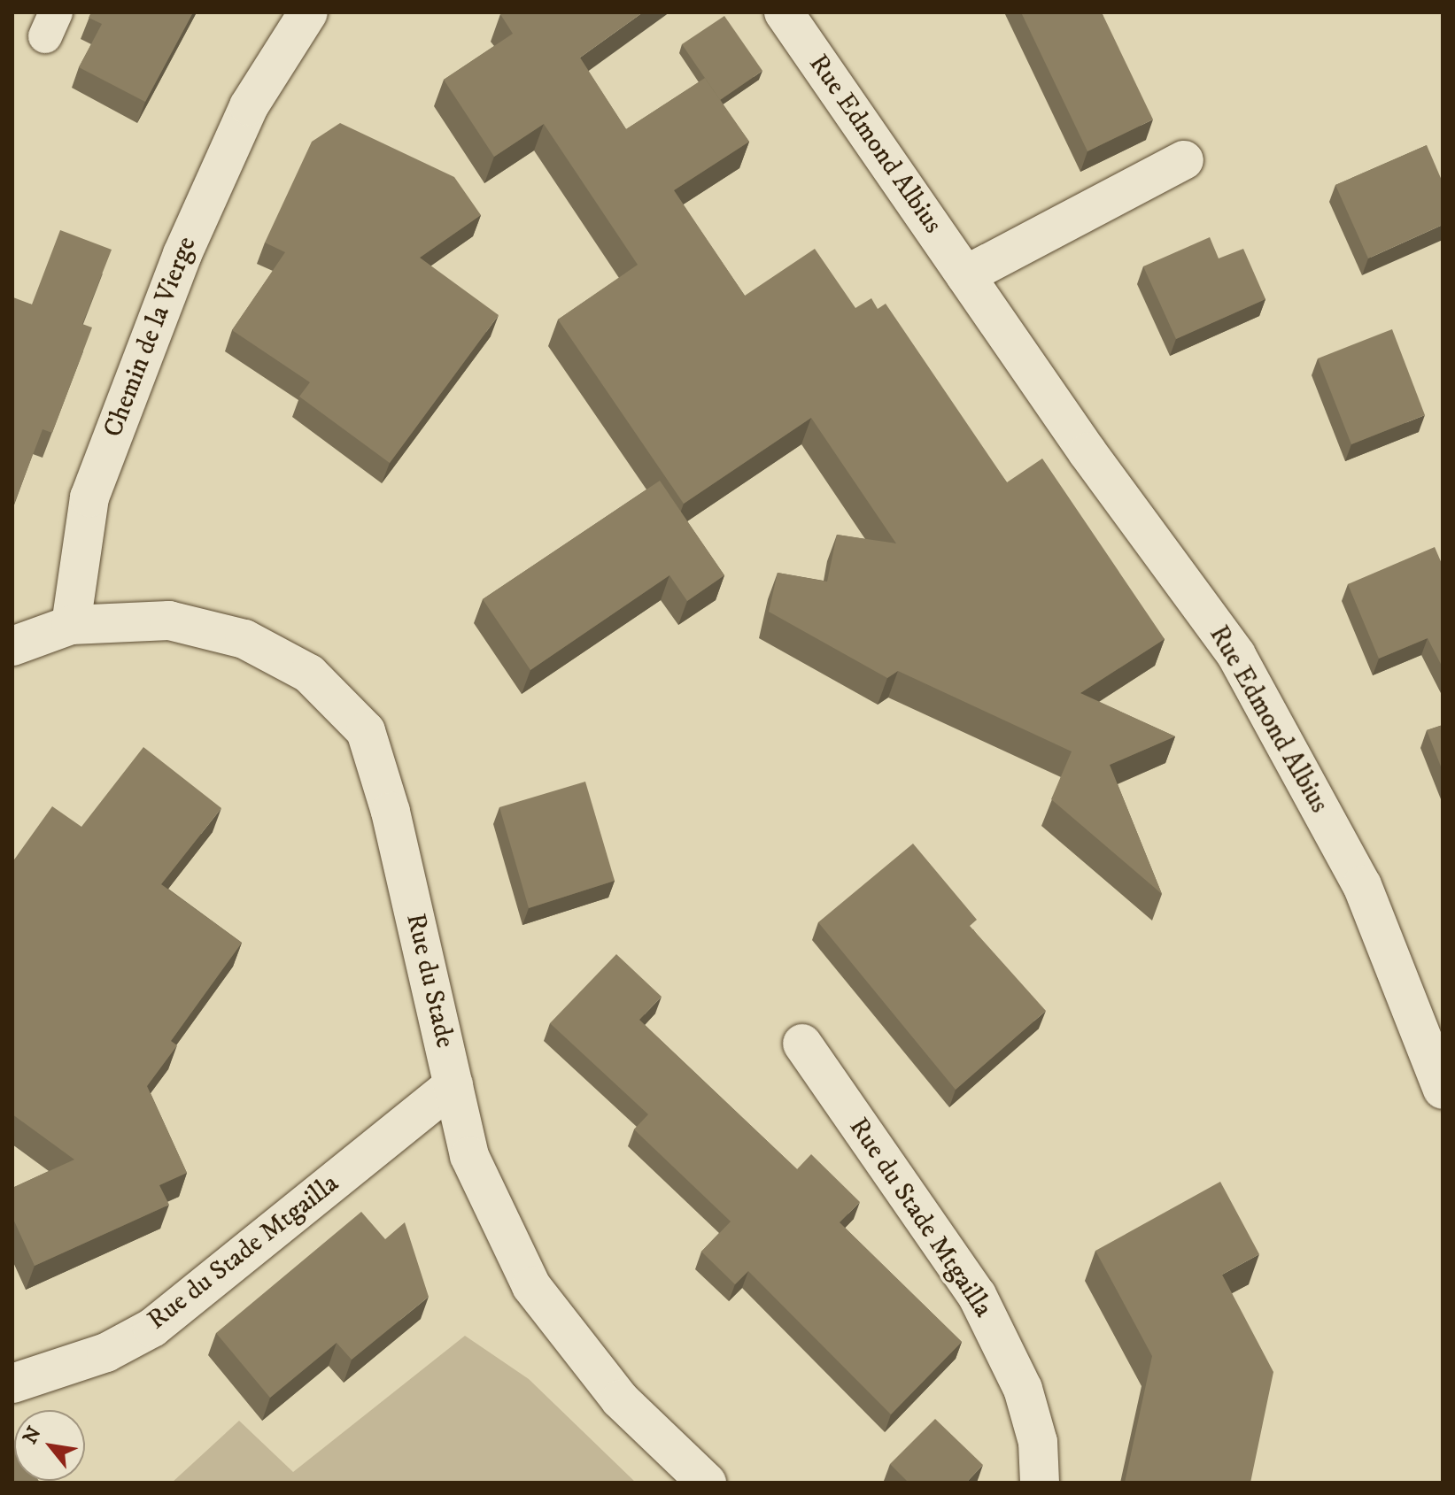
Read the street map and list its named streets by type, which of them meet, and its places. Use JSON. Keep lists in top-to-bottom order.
{
  "streets": {
    "street": [
      "Rue Edmond Albius",
      "Chemin de la Vierge",
      "Rue du Stade",
      "Rue du Stade Mtgailla"
    ]
  },
  "crossings": [
    ["Chemin de la Vierge", "Rue du Stade"],
    ["Rue du Stade", "Rue du Stade Mtgailla"]
  ],
  "north": "top left"
}
